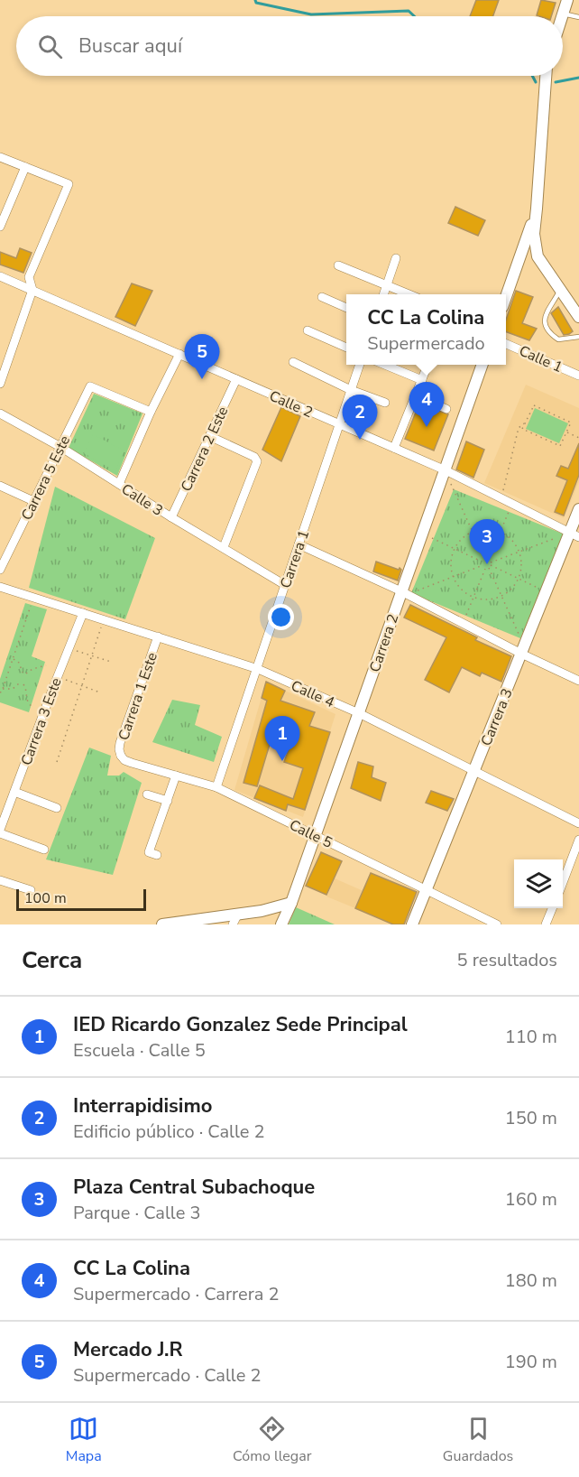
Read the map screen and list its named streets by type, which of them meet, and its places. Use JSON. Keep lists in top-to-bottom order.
{
  "streets": {
    "street": [
      "Calle 1",
      "Calle 2",
      "Carrera 2 Este",
      "Carrera 5 Este",
      "Calle 3",
      "Carrera 1",
      "Carrera 2",
      "Calle 4",
      "Carrera 1 Este",
      "Carrera 3",
      "Carrera 3 Este",
      "Calle 5"
    ]
  },
  "crossings": [
    ["Calle 2", "Carrera 2 Este"],
    ["Calle 2", "Carrera 1"],
    ["Calle 2", "Carrera 2"],
    ["Calle 2", "Carrera 3"],
    ["Carrera 2 Este", "Calle 3"],
    ["Carrera 5 Este", "Calle 3"],
    ["Calle 3", "Carrera 1"],
    ["Carrera 1", "Calle 4"],
    ["Carrera 1", "Calle 5"],
    ["Carrera 2", "Calle 4"],
    ["Carrera 2", "Calle 5"],
    ["Calle 4", "Carrera 1 Este"],
    ["Calle 4", "Carrera 3"],
    ["Calle 4", "Carrera 3 Este"],
    ["Carrera 1 Este", "Calle 5"],
    ["Carrera 3", "Calle 5"]
  ],
  "scale_bar": "100 m",
  "page": {
    "search": "Buscar aquí",
    "popup": ["CC La Colina", "Supermercado"],
    "pins": [
      "5",
      "4",
      "2",
      "3",
      "1"
    ],
    "scale": "100 m",
    "heading": ["Cerca", "5 resultados"],
    "list": [
      {
        "mark": "1",
        "name": "IED Ricardo Gonzalez Sede Principal",
        "note": "Escuela · Calle 5",
        "value": "110 m"
      },
      {
        "mark": "2",
        "name": "Interrapidisimo",
        "note": "Edificio público · Calle 2",
        "value": "150 m"
      },
      {
        "mark": "3",
        "name": "Plaza Central Subachoque",
        "note": "Parque · Calle 3",
        "value": "160 m"
      },
      {
        "mark": "4",
        "name": "CC La Colina",
        "note": "Supermercado · Carrera 2",
        "value": "180 m"
      },
      {
        "mark": "5",
        "name": "Mercado J.R",
        "note": "Supermercado · Calle 2",
        "value": "190 m"
      }
    ],
    "nav": ["Mapa", "Cómo llegar", "Guardados"]
  }
}
